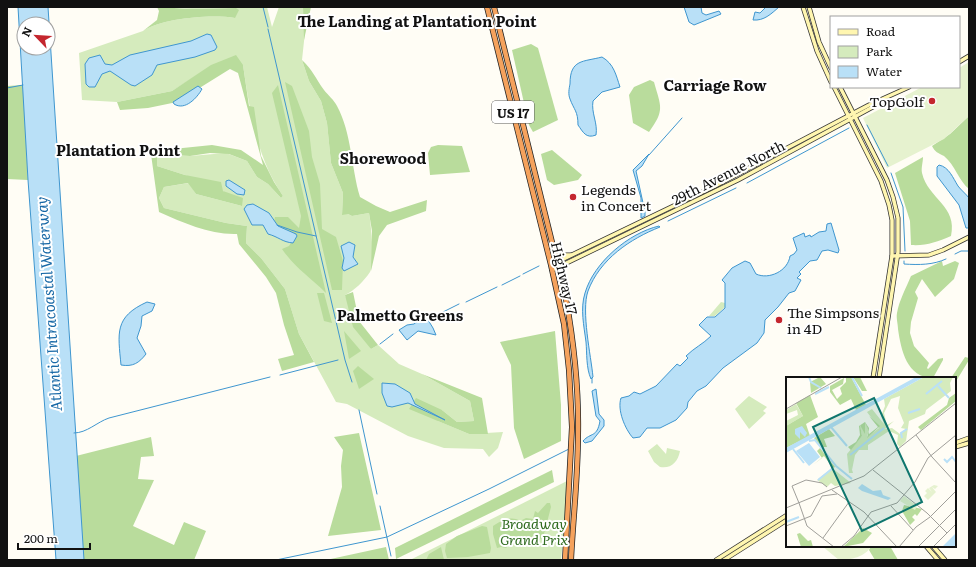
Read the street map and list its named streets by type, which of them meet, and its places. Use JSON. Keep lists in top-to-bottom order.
{
  "streets": {
    "highway": ["US 17", "Highway 17"],
    "main road": ["29th Avenue North"]
  },
  "crossings": [
    ["29th Avenue North", "Highway 17"]
  ],
  "districts": [
    "The Landing at Plantation Point",
    "Carriage Row",
    "Plantation Point",
    "Shorewood",
    "Palmetto Greens"
  ],
  "water": ["Atlantic Intracoastal Waterway"],
  "parks": ["Broadway Grand Prix"],
  "places": ["TopGolf", "Legends in Concert", "The Simpsons in 4D"],
  "legend": ["Road", "Park", "Water"],
  "scale_bar": "200 m",
  "north": "top left"
}
